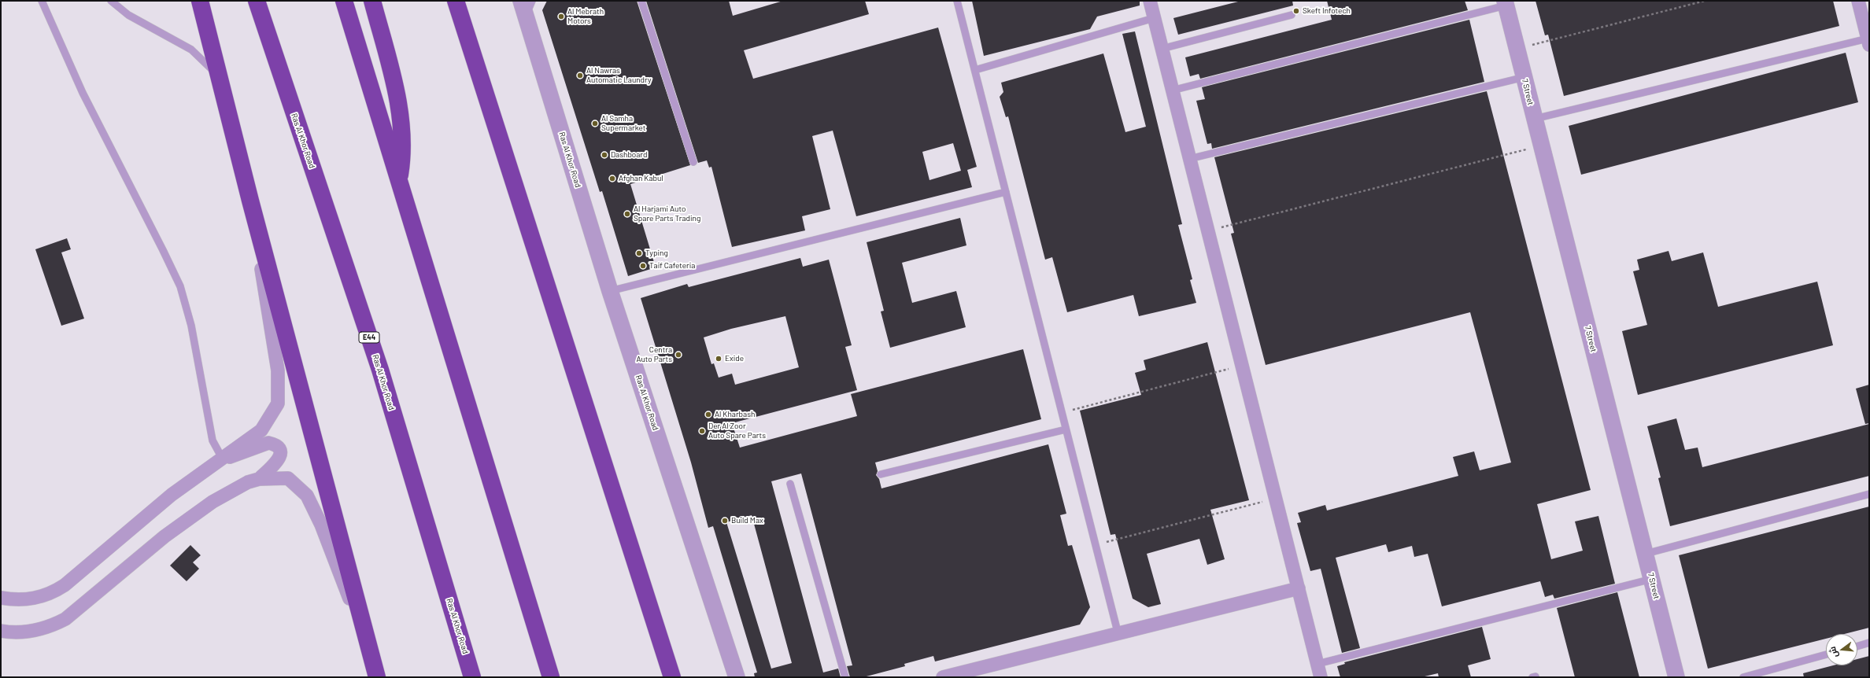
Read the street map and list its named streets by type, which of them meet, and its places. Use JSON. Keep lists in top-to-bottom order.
{
  "streets": {
    "highway": ["Ras Al Khor Road", "E44"],
    "street": ["7 Street"]
  },
  "places": [
    "Skeft Infotech",
    "Al Mebrath Motors",
    "Al Nawras Automatic Laundry",
    "Al Samha Supermarket",
    "Dashboard",
    "Afghan Kabul",
    "Al Harjami Auto Spare Parts Trading",
    "Typing",
    "Taif Cafeteria",
    "Centra Auto Parts",
    "Exide",
    "Al Kharbash",
    "Der Al Zoor Auto Spare Parts",
    "Build Max"
  ],
  "north": "left"
}
